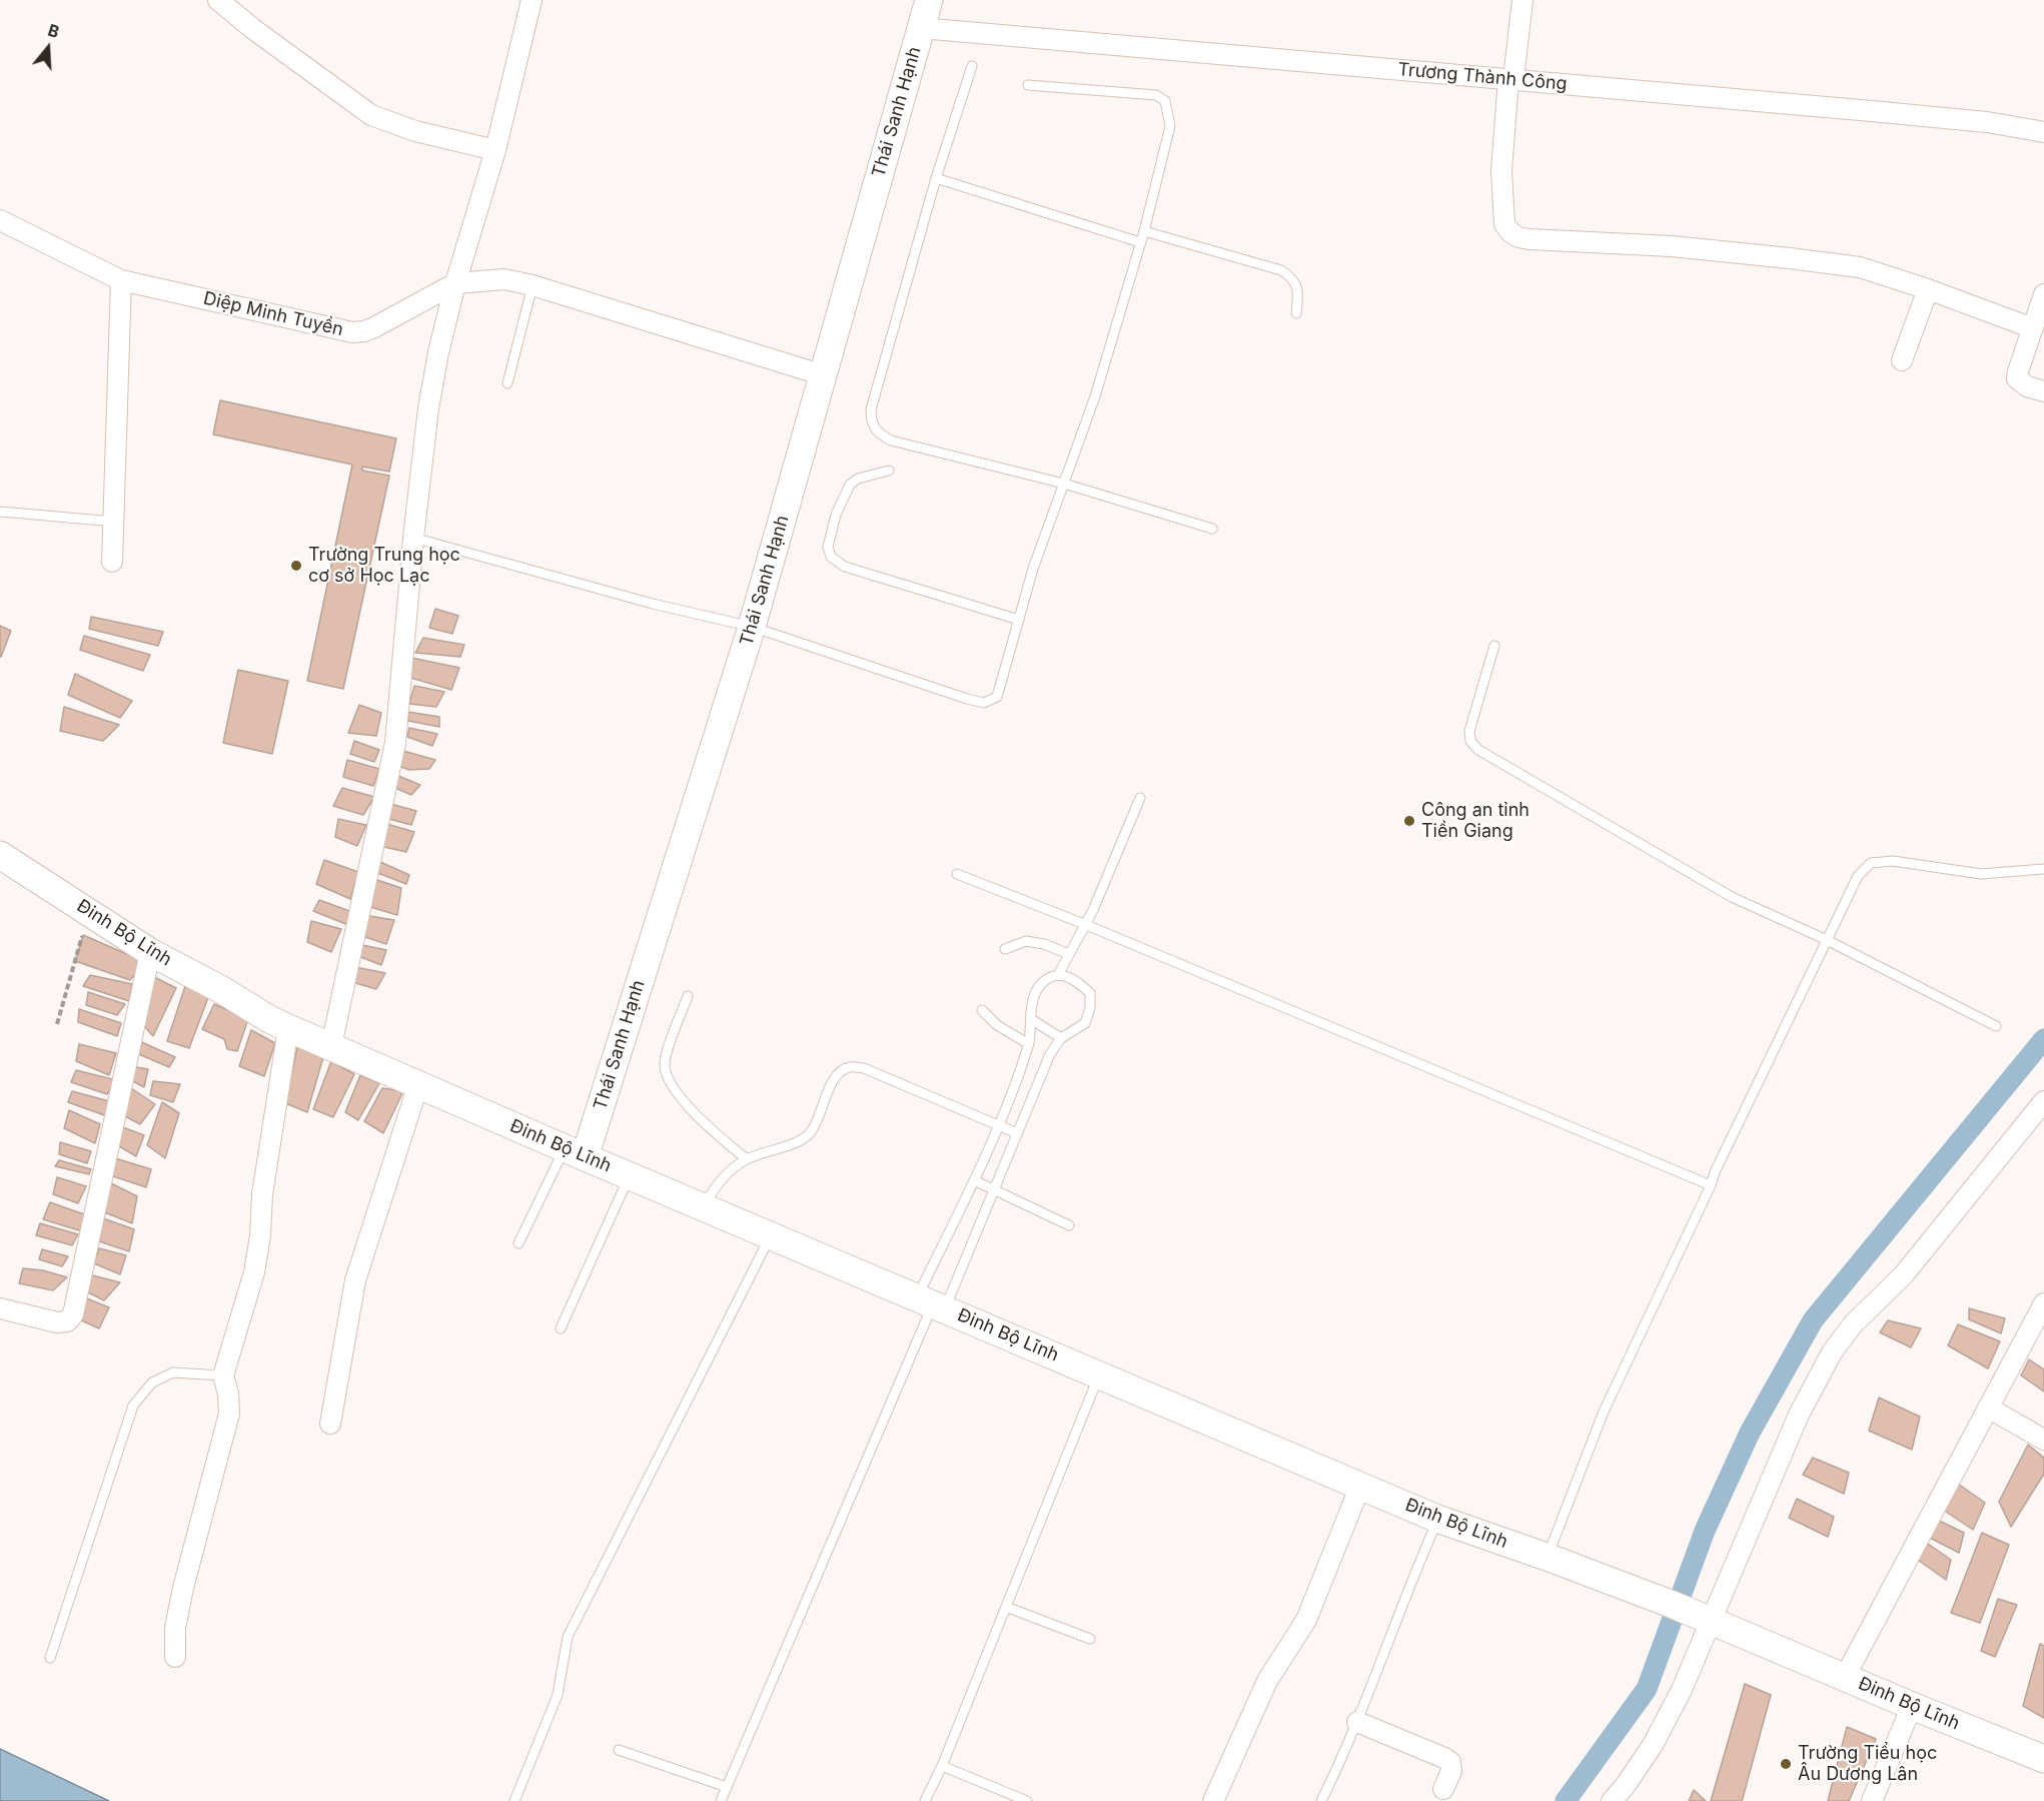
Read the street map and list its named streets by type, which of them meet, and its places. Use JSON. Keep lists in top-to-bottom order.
{
  "streets": {
    "main road": ["Thái Sanh Hạnh", "Đinh Bộ Lĩnh"],
    "street": ["Trương Thành Công", "Diệp Minh Tuyền"]
  },
  "crossings": [
    ["Trương Thành Công", "Thái Sanh Hạnh"],
    ["Thái Sanh Hạnh", "Diệp Minh Tuyền"],
    ["Thái Sanh Hạnh", "Đinh Bộ Lĩnh"]
  ],
  "places": ["Trường Trung học cơ sở Học Lạc", "Công an tỉnh Tiền Giang", "Trường Tiểu học Âu Dương Lân"],
  "north": "top"
}
